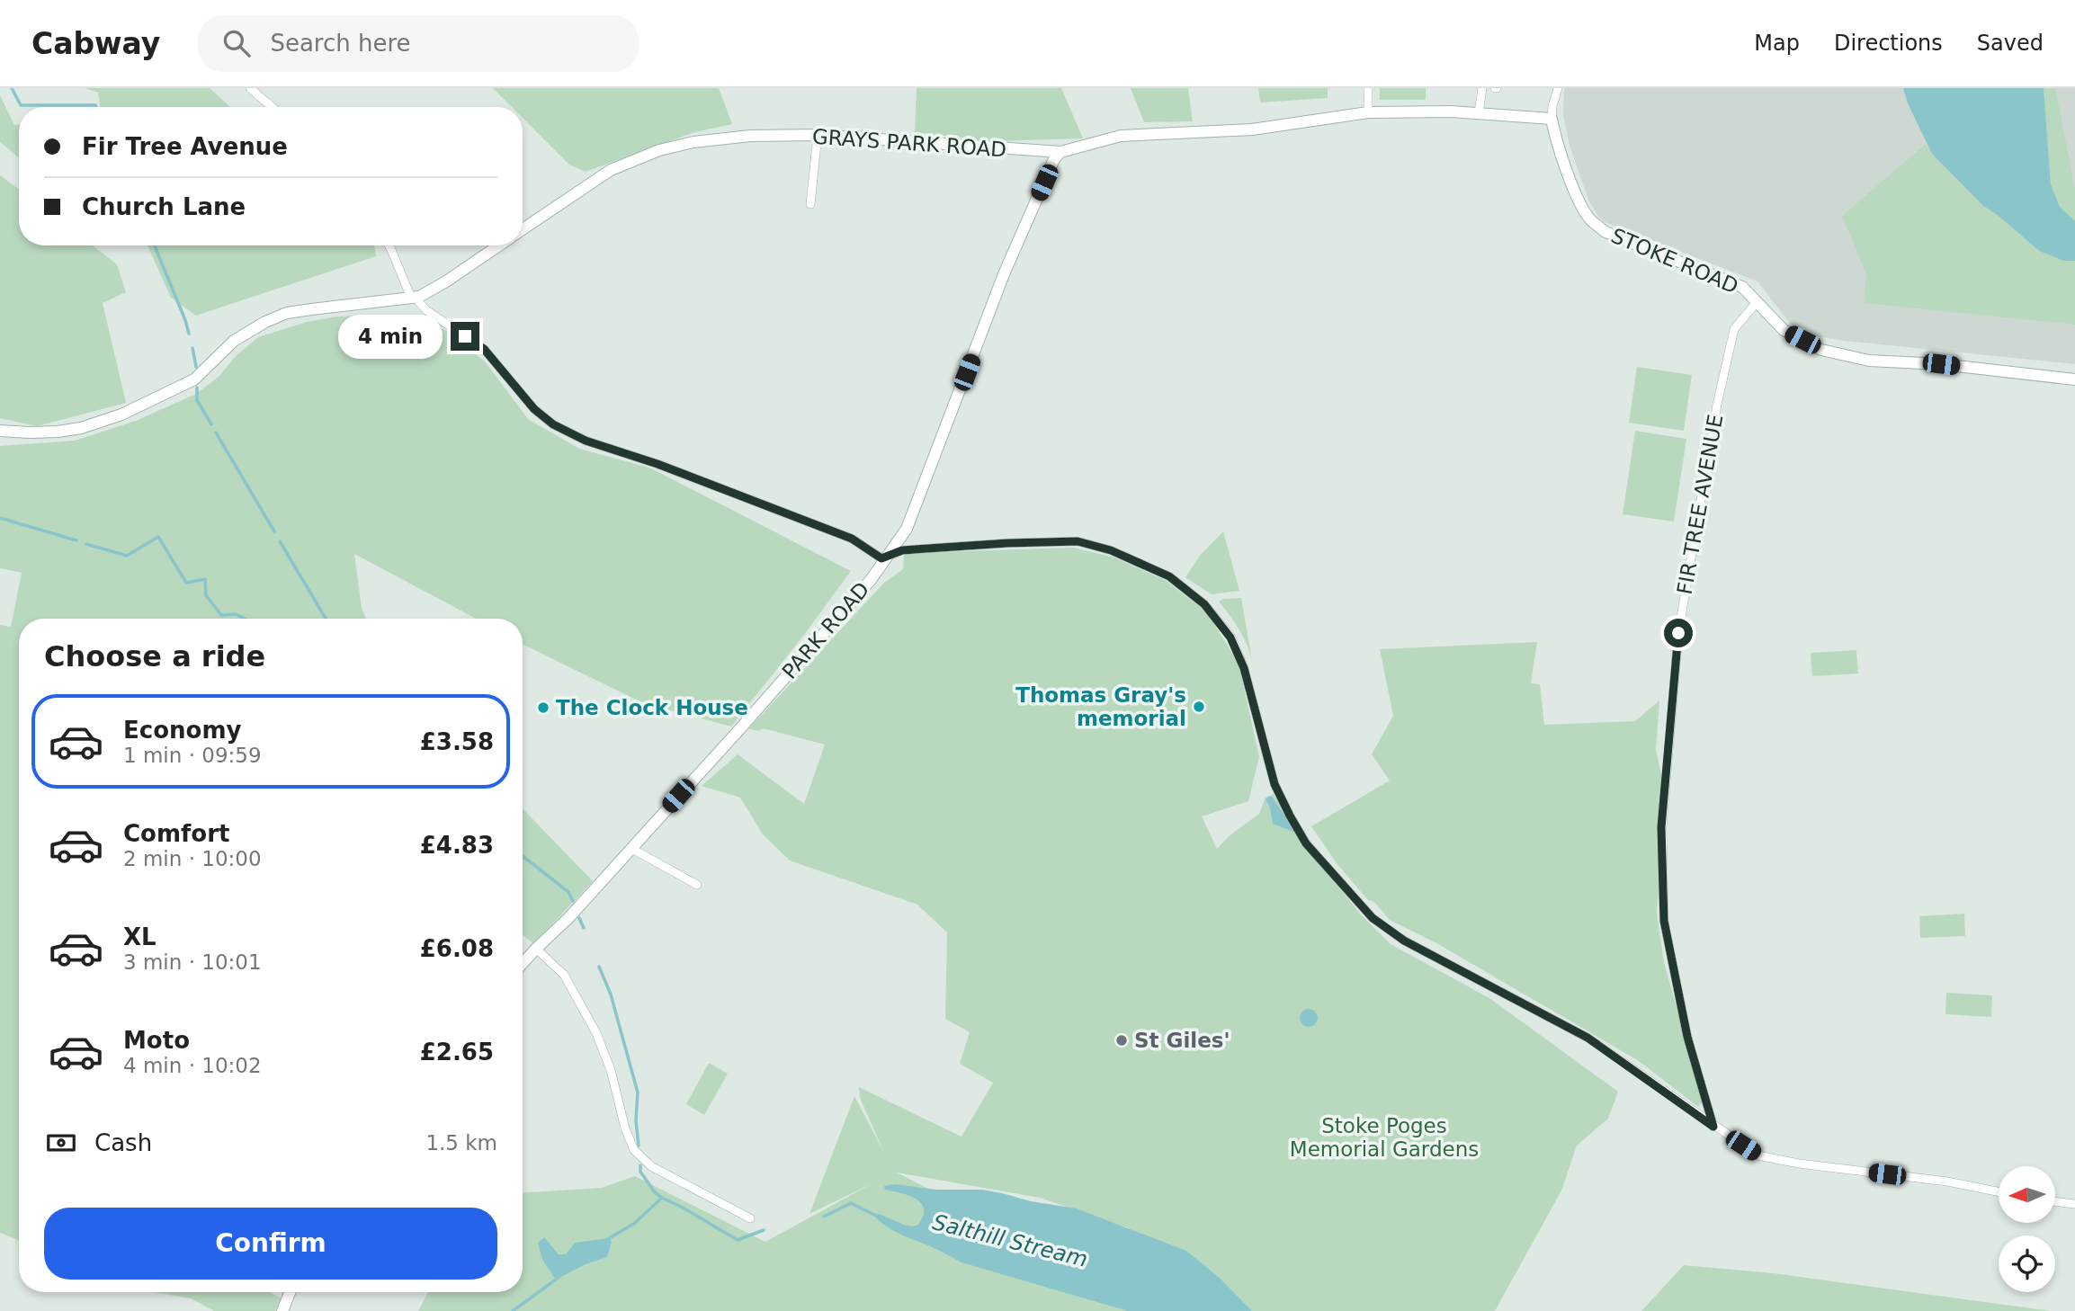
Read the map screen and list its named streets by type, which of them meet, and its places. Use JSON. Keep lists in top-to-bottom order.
{
  "streets": {
    "main road": ["GRAYS PARK ROAD", "STOKE ROAD", "PARK ROAD"],
    "street": ["FIR TREE AVENUE"]
  },
  "crossings": [
    ["GRAYS PARK ROAD", "STOKE ROAD"],
    ["GRAYS PARK ROAD", "PARK ROAD"],
    ["STOKE ROAD", "FIR TREE AVENUE"]
  ],
  "water": ["Salthill Stream"],
  "parks": ["Stoke Poges Memorial Gardens"],
  "places": ["Thomas Gray's memorial", "The Clock House", "St Giles'"],
  "north": "left",
  "page": {
    "header": "Cabway",
    "search": "Search here",
    "nav": ["Map", "Directions", "Saved"],
    "banner": ["Fir Tree Avenue", "Church Lane"],
    "bubble": "4 min",
    "heading": "Choose a ride",
    "list": [
      {
        "name": "Economy",
        "note": "1 min · 09:59",
        "value": "£3.58"
      },
      {
        "name": "Comfort",
        "note": "2 min · 10:00",
        "value": "£4.83"
      },
      {
        "name": "XL",
        "note": "3 min · 10:01",
        "value": "£6.08"
      },
      {
        "name": "Moto",
        "note": "4 min · 10:02",
        "value": "£2.65"
      }
    ],
    "pay": ["Cash", "1.5 km"],
    "buttons": "Confirm"
  }
}
